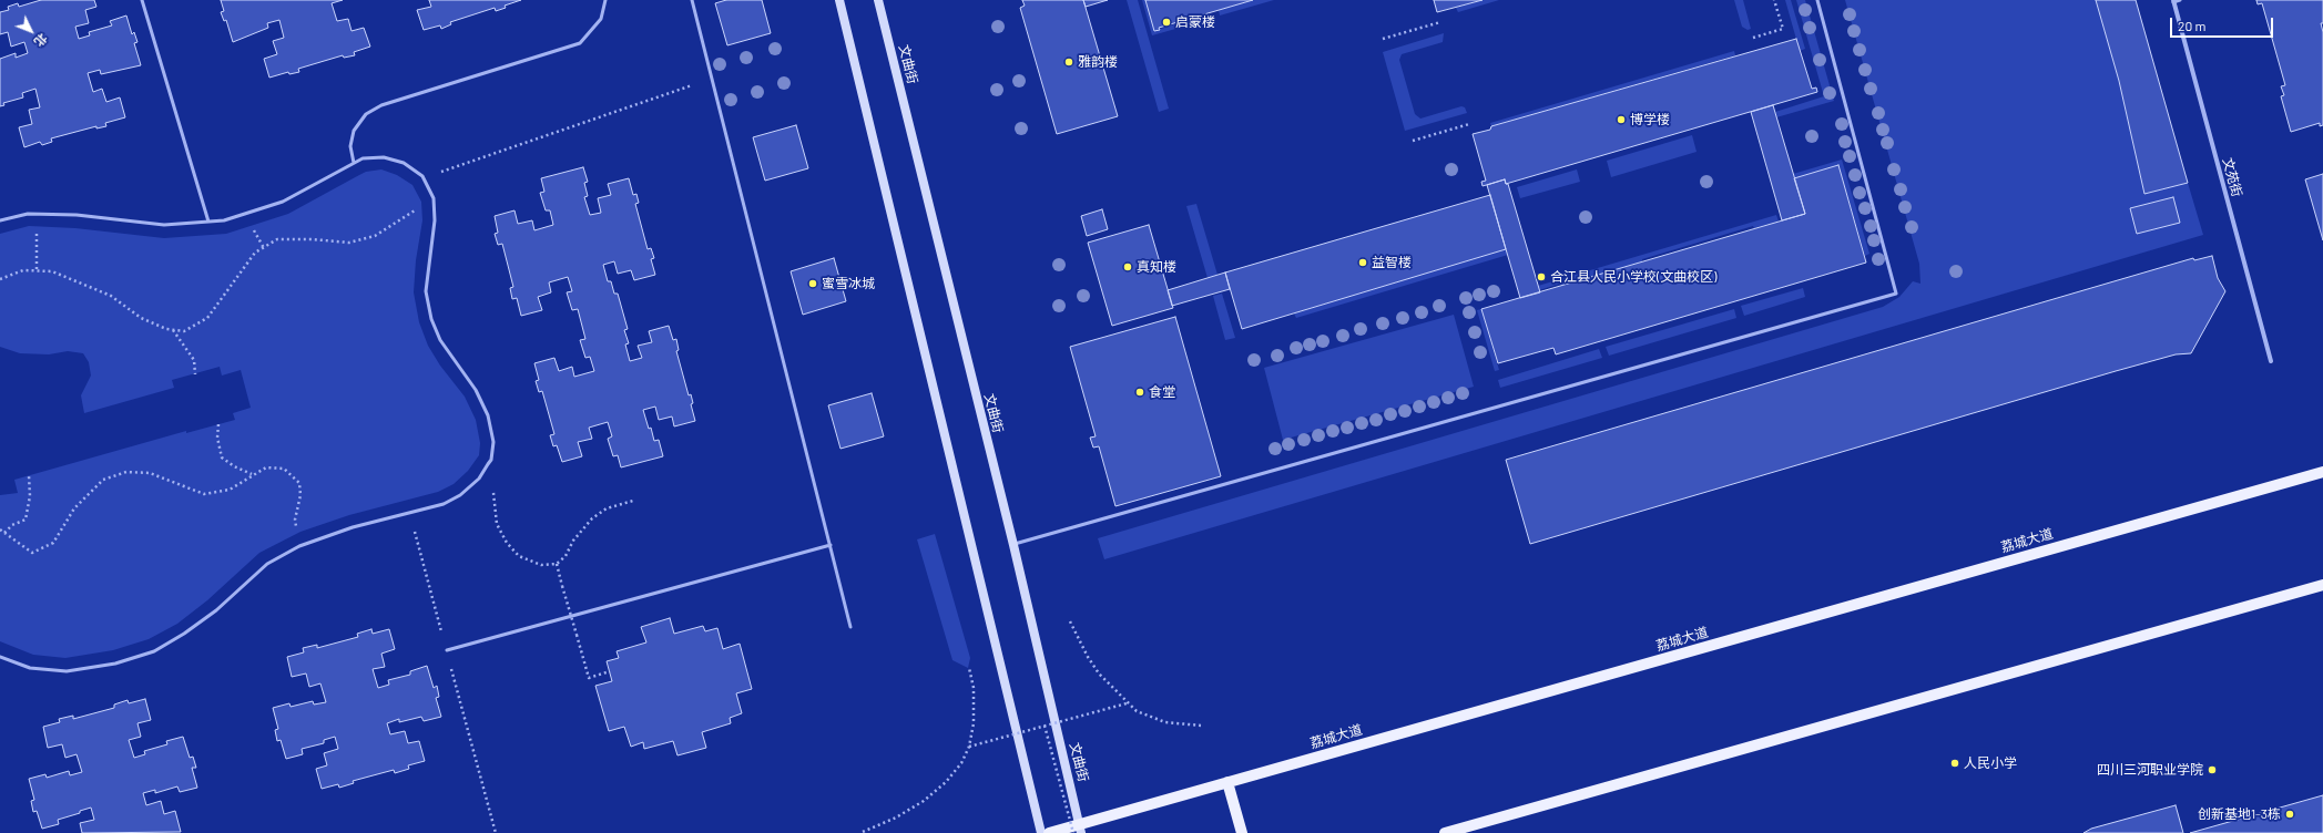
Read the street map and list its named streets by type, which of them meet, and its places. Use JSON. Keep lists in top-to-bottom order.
{
  "streets": {
    "main road": ["荔城大道"],
    "street": ["文曲街", "文苑街"]
  },
  "crossings": [
    ["文曲街", "荔城大道"]
  ],
  "places": [
    "启蒙楼",
    "雅韵楼",
    "博学楼",
    "益智楼",
    "真知楼",
    "合江县人民小学校(文曲校区)",
    "蜜雪冰城",
    "食堂",
    "人民小学",
    "四川三河职业学院",
    "创新基地1-3栋"
  ],
  "scale_bar": "20 m",
  "north": "bottom right"
}
